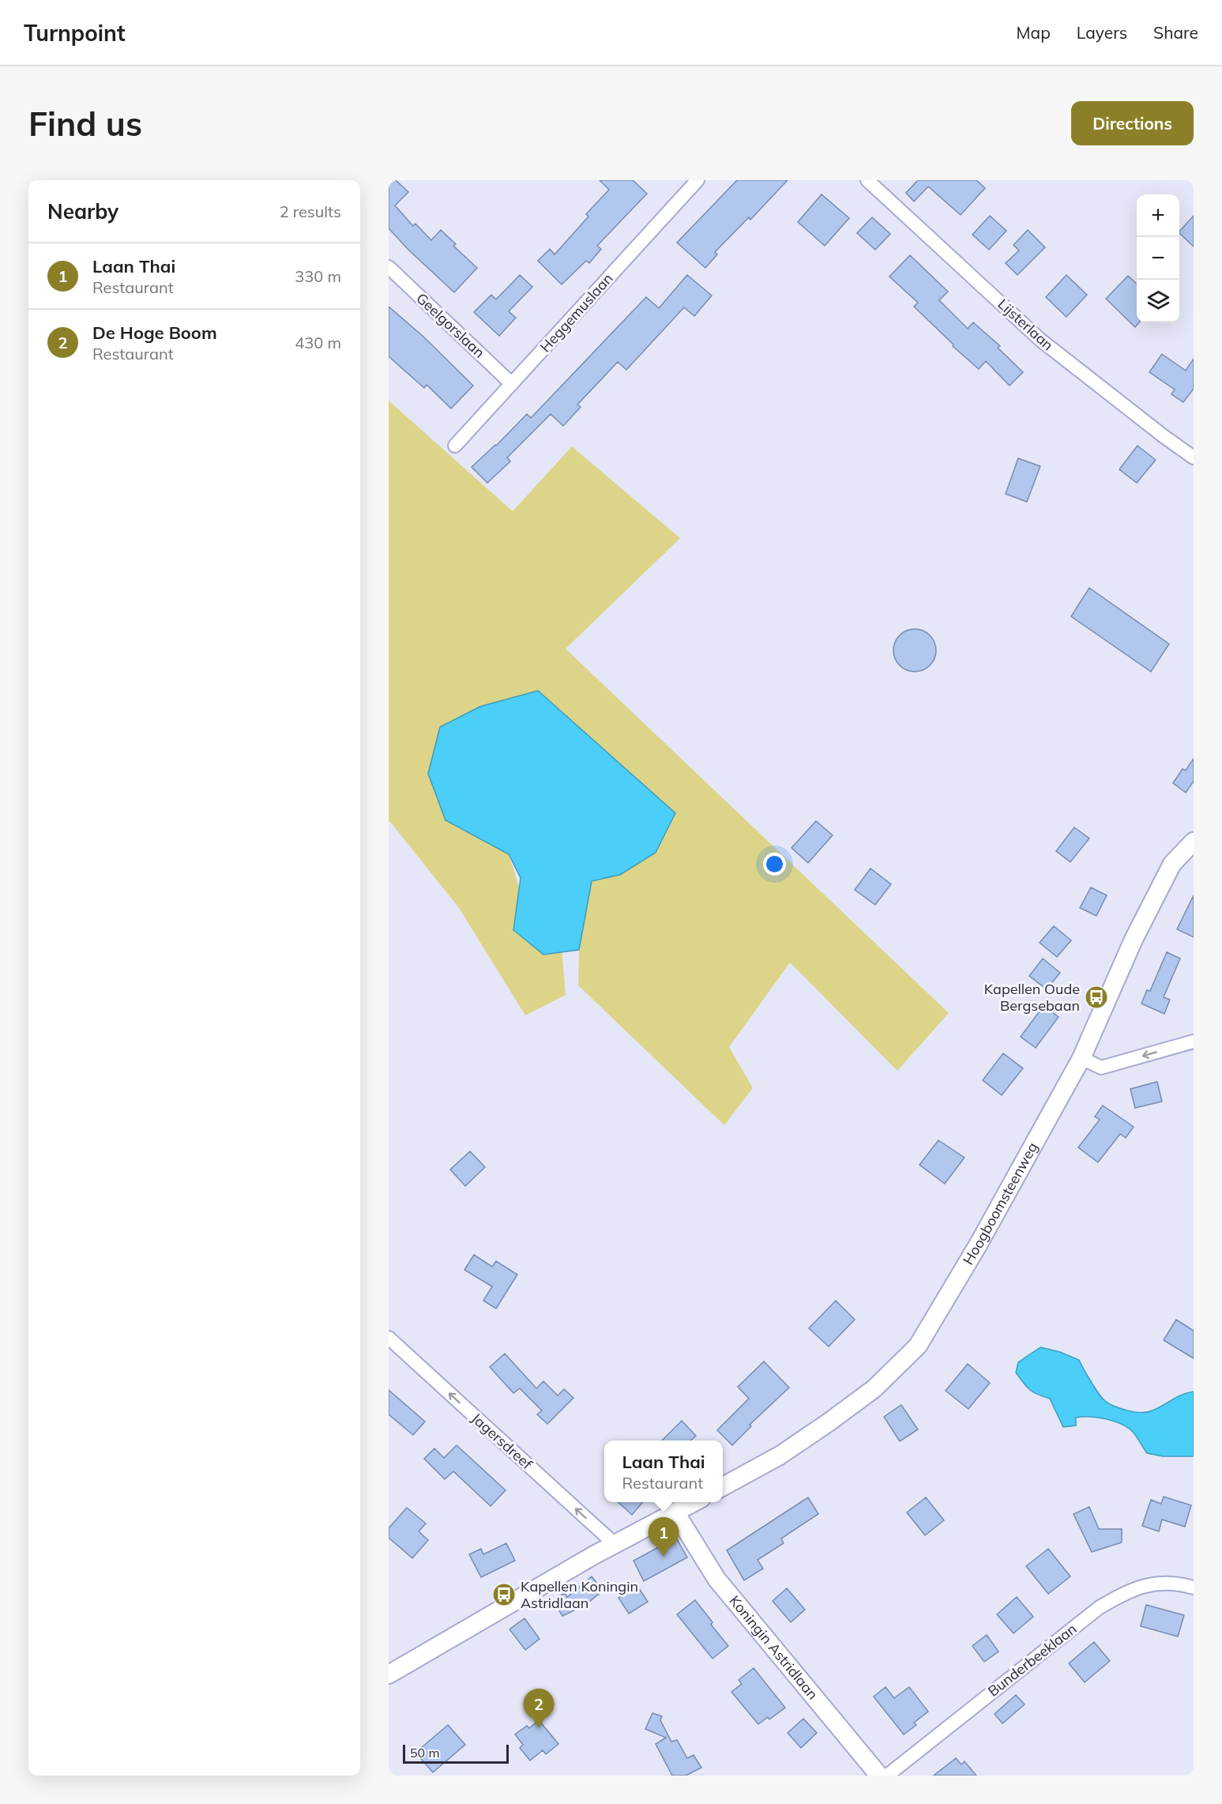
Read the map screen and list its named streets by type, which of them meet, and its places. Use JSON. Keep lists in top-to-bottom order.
{
  "streets": {
    "street": [
      "Heggemuslaan",
      "Lijsterlaan",
      "Geelgorslaan",
      "Hoogboomsteenweg",
      "Jagersdreef",
      "Koningin Astridlaan",
      "Bunderbeeklaan"
    ]
  },
  "crossings": [
    ["Heggemuslaan", "Geelgorslaan"]
  ],
  "one_way": ["Jagersdreef"],
  "places": {
    "bus stop": ["Kapellen Oude Bergsebaan", "Kapellen Koningin Astridlaan"]
  },
  "scale_bar": "50 m",
  "page": {
    "header": "Turnpoint",
    "nav": ["Map", "Layers", "Share"],
    "buttons": "Directions",
    "title": "Find us",
    "heading": ["Nearby", "2 results"],
    "map_buttons": ["+", "−"],
    "list": [
      {
        "mark": "1",
        "name": "Laan Thai",
        "note": "Restaurant",
        "value": "330 m"
      },
      {
        "mark": "2",
        "name": "De Hoge Boom",
        "note": "Restaurant",
        "value": "430 m"
      }
    ],
    "popup": ["Laan Thai", "Restaurant"],
    "pins": ["1", "2"],
    "scale": "50 m"
  }
}
